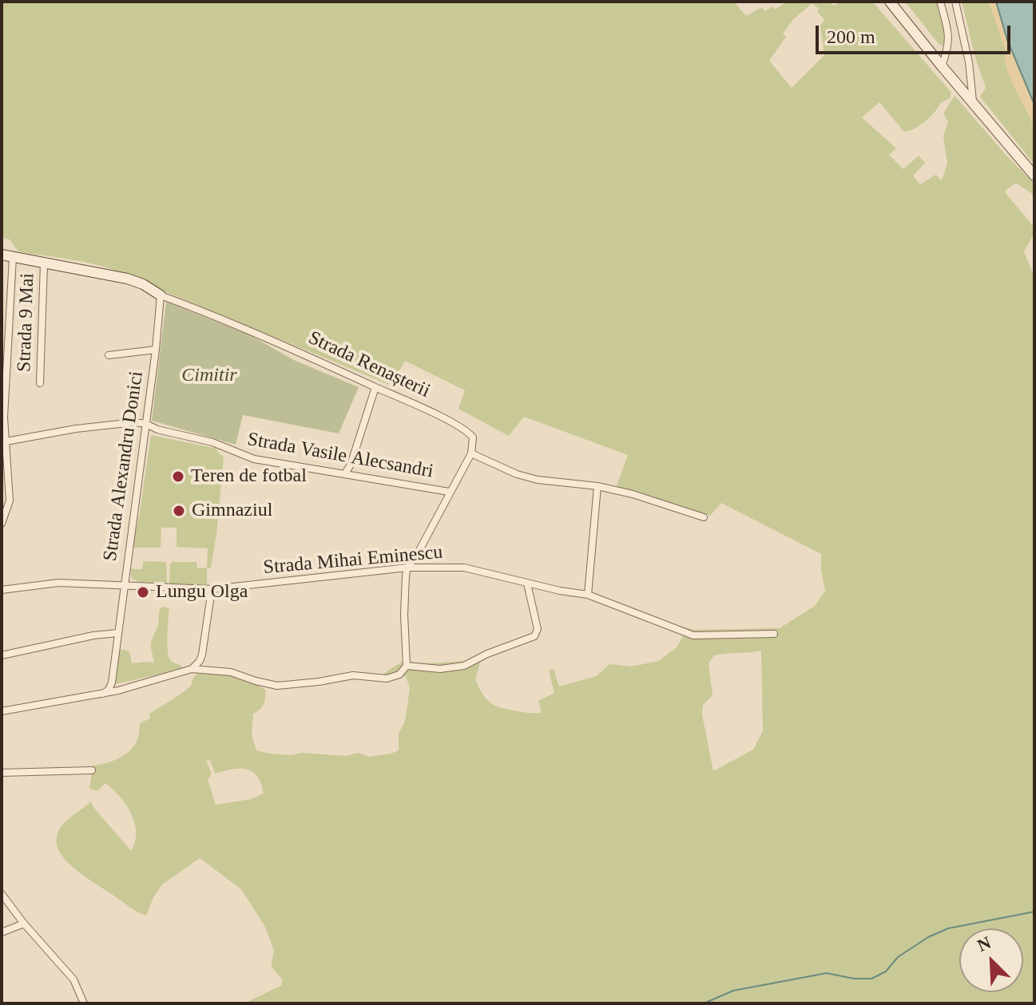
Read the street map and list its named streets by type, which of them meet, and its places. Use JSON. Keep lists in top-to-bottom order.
{
  "streets": {
    "main road": ["Strada Renașterii"],
    "street": [
      "Strada 9 Mai",
      "Strada Vasile Alecsandri",
      "Strada Alexandru Donici",
      "Strada Mihai Eminescu"
    ]
  },
  "crossings": [
    ["Strada 9 Mai", "Strada Renașterii"],
    ["Strada Renașterii", "Strada Alexandru Donici"],
    ["Strada Vasile Alecsandri", "Strada Alexandru Donici"],
    ["Strada Alexandru Donici", "Strada Mihai Eminescu"]
  ],
  "parks": ["Cimitir"],
  "places": ["Teren de fotbal", "Gimnaziul", "Lungu Olga"],
  "scale_bar": "200 m",
  "north": "top left"
}
